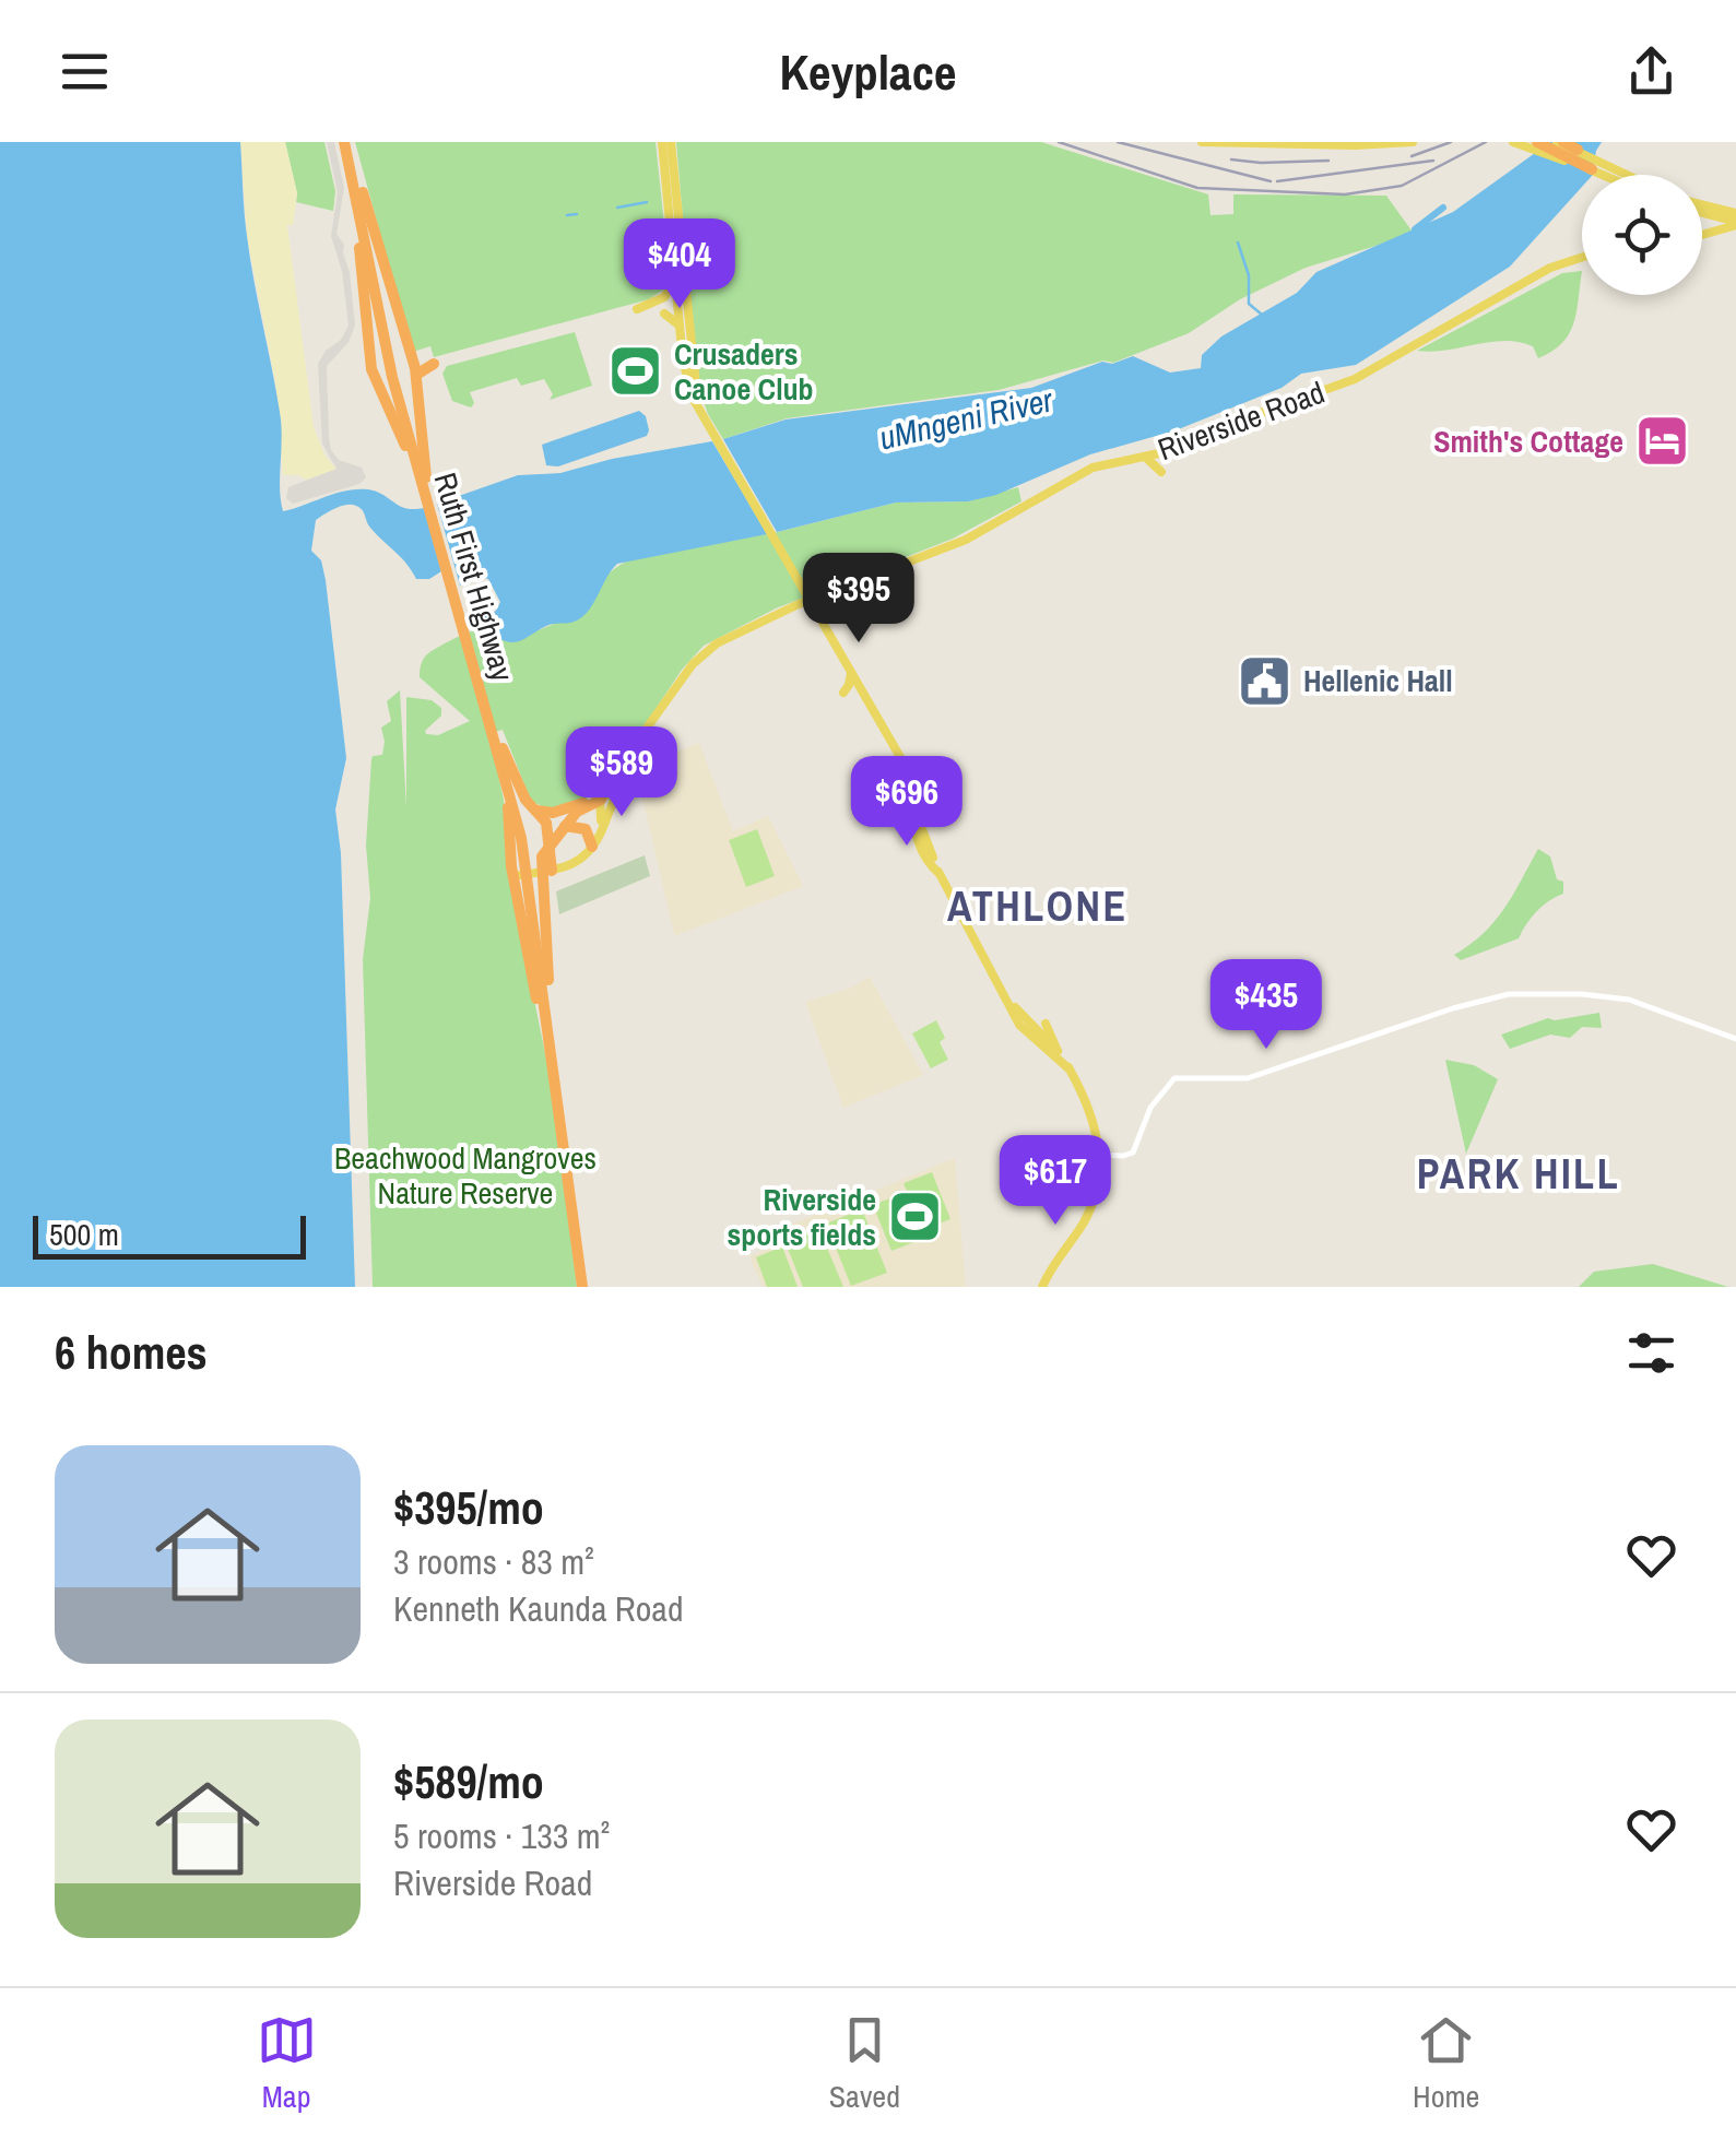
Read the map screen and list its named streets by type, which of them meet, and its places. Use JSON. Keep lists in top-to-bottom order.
{
  "streets": {
    "highway": ["Ruth First Highway"],
    "main road": ["Riverside Road"]
  },
  "districts": ["ATHLONE", "PARK HILL"],
  "water": ["uMngeni River"],
  "parks": ["Beachwood Mangroves Nature Reserve"],
  "places": {
    "sports": ["Crusaders Canoe Club", "Riverside sports fields"],
    "hotel": ["Smith's Cottage"],
    "public building": ["Hellenic Hall"]
  },
  "scale_bar": "500 m",
  "page": {
    "header": "Keyplace",
    "price": [
      "$404",
      "$395",
      "$589",
      "$696",
      "$435",
      "$617"
    ],
    "scale": "500 m",
    "heading": "6 homes",
    "list": [
      {
        "name": "$395/mo",
        "note": "3 rooms · 83 m² · Kenneth Kaunda Road"
      },
      {
        "name": "$589/mo",
        "note": "5 rooms · 133 m² · Riverside Road"
      }
    ],
    "tabs": ["Map", "Saved", "Home"]
  }
}
